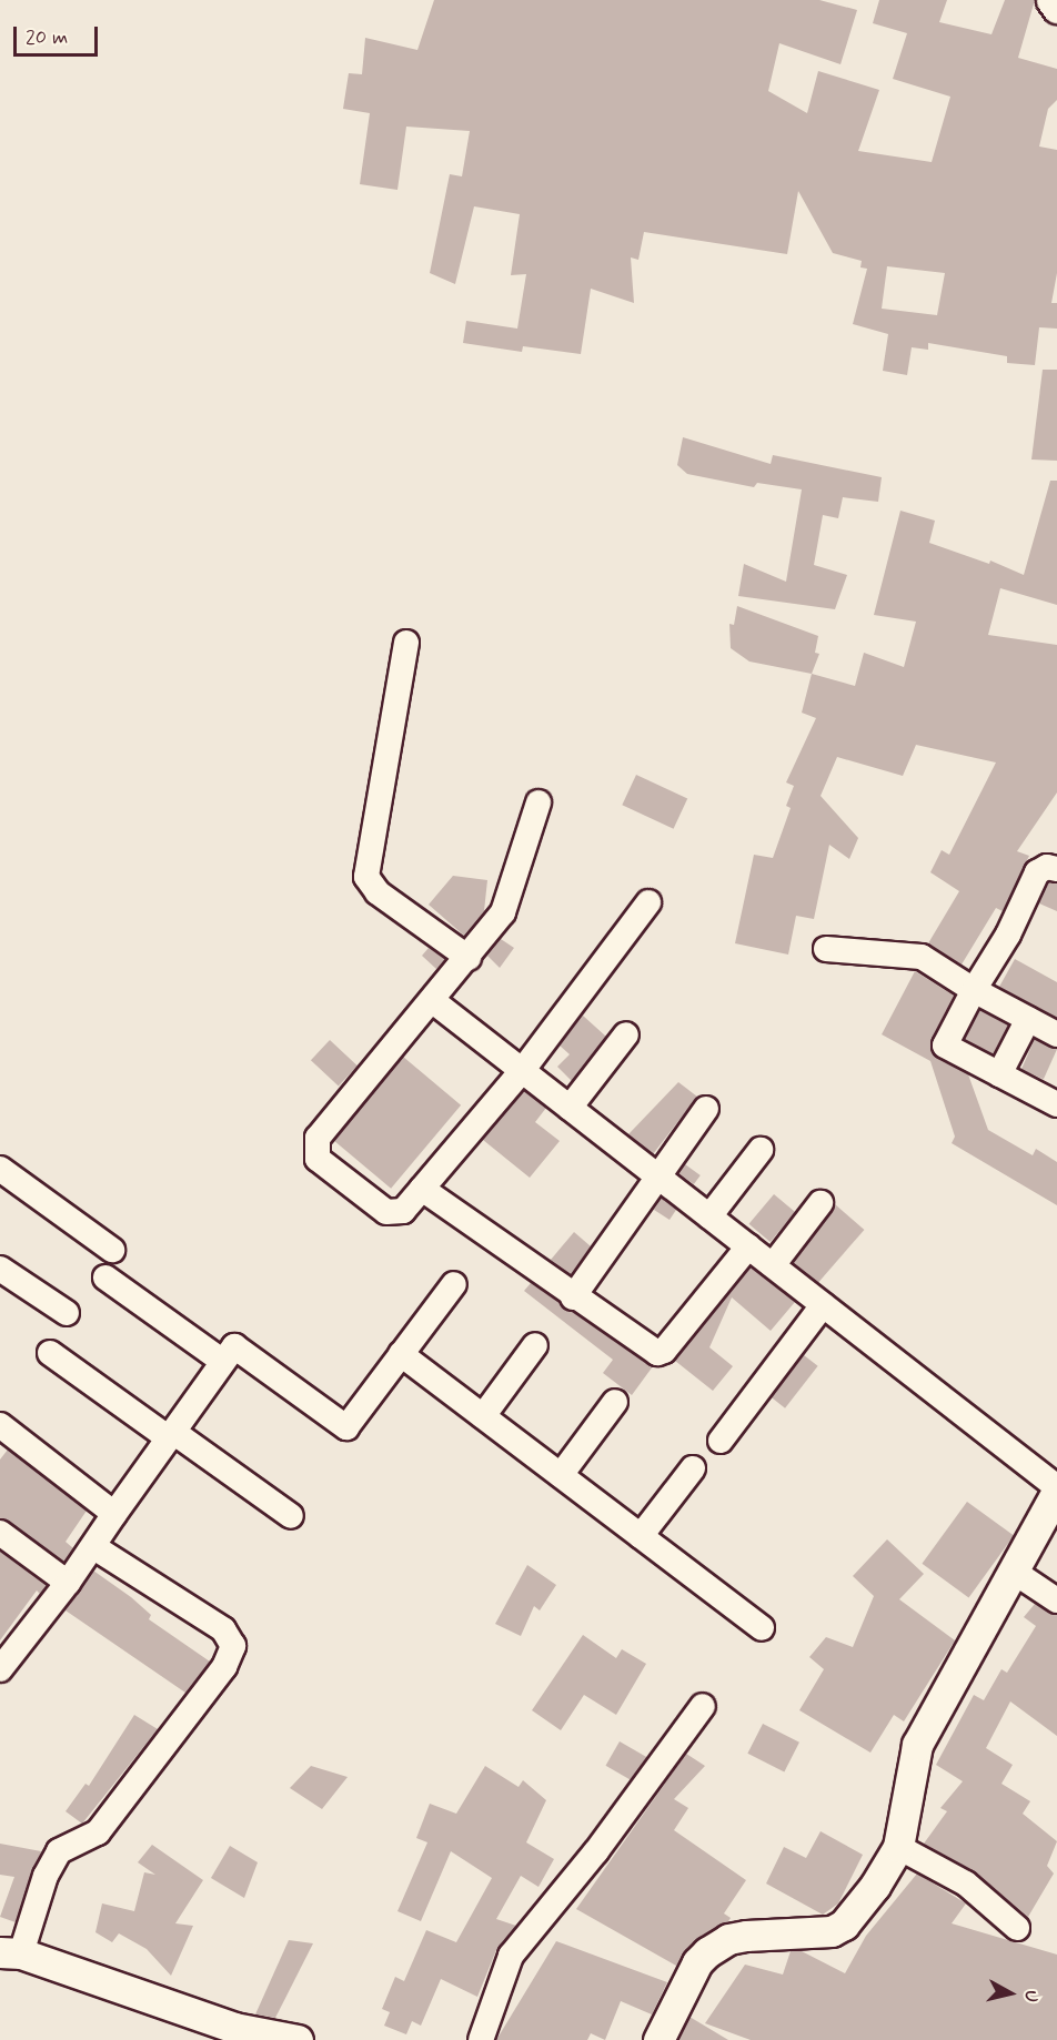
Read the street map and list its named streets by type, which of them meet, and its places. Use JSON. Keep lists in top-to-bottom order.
{
  "scale_bar": "20 m",
  "north": "right"
}
